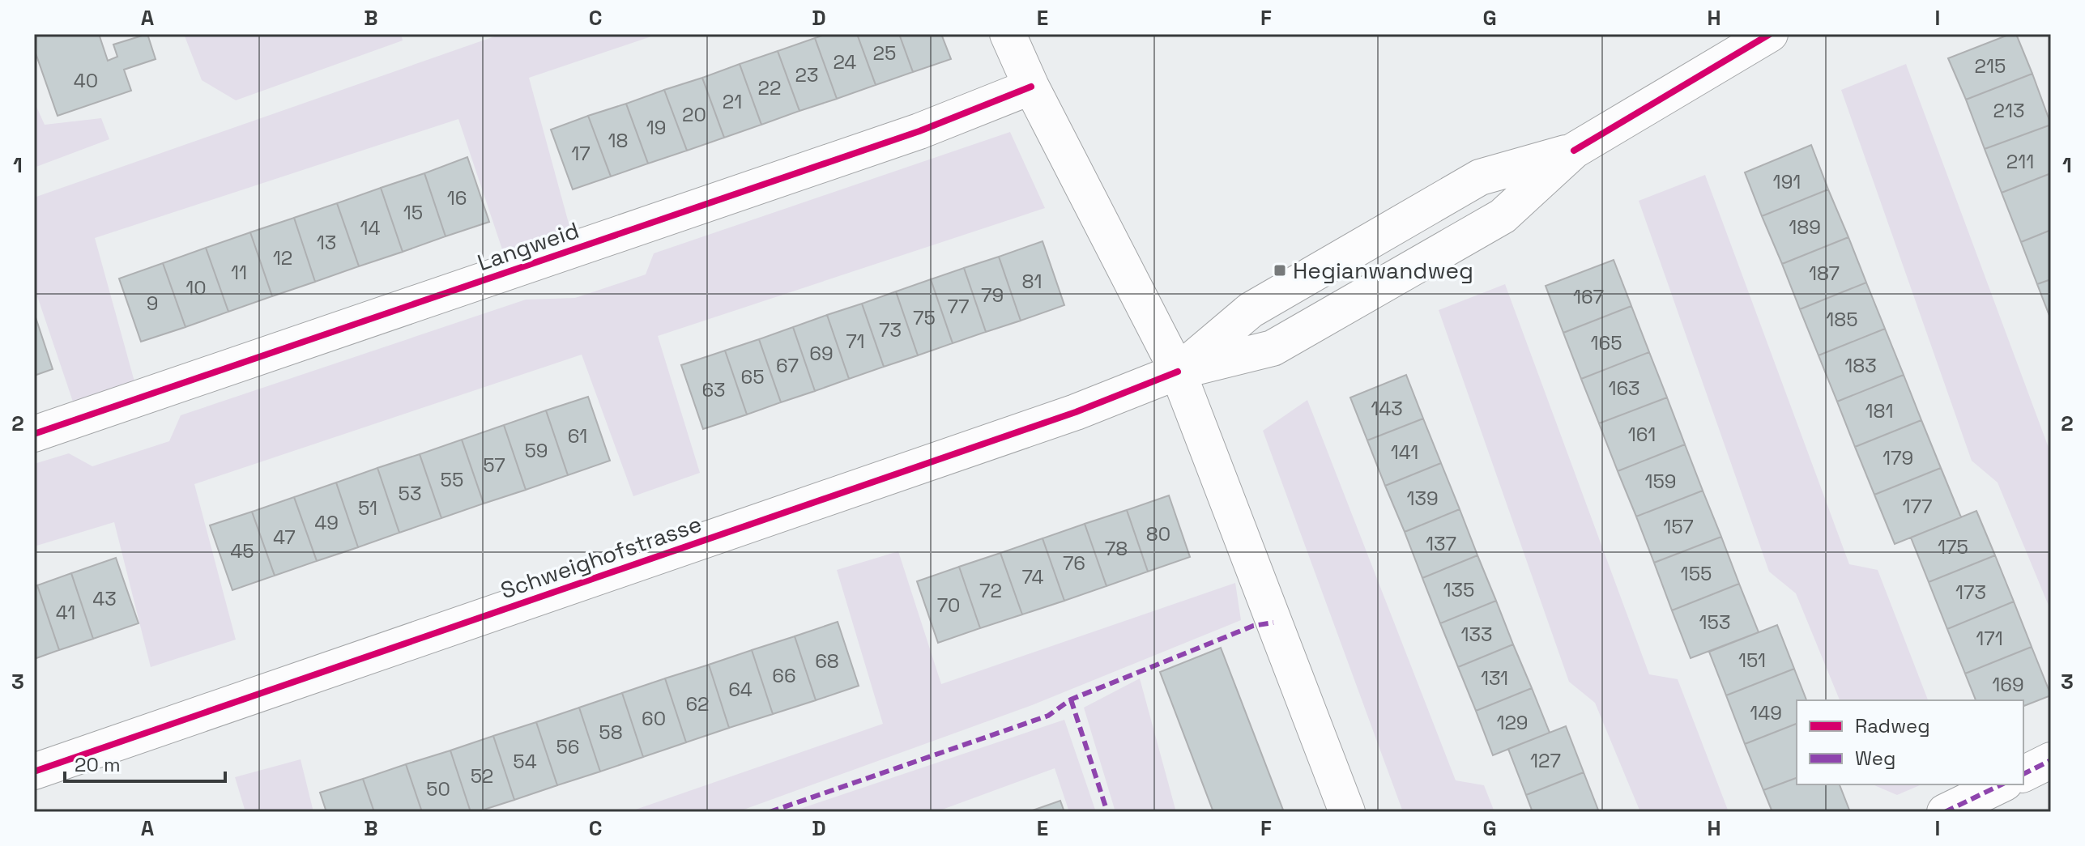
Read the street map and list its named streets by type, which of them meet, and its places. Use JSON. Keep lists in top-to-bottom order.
{
  "streets": {
    "street": ["Langweid", "Schweighofstrasse"]
  },
  "places": {
    "transit": ["Hegianwandweg"]
  },
  "house_numbers": [
    "25",
    "24",
    "215",
    "23",
    "40",
    "22",
    "21",
    "213",
    "20",
    "19",
    "18",
    "17",
    "211",
    "191",
    "16",
    "15",
    "189",
    "14",
    "13",
    "12",
    "11",
    "187",
    "81",
    "10",
    "79",
    "167",
    "9",
    "77",
    "75",
    "185",
    "73",
    "71",
    "165",
    "69",
    "67",
    "183",
    "65",
    "163",
    "63",
    "143",
    "181",
    "161",
    "61",
    "59",
    "141",
    "179",
    "57",
    "55",
    "159",
    "53",
    "139",
    "177",
    "51",
    "49",
    "157",
    "80",
    "47",
    "137",
    "175",
    "78",
    "45",
    "76",
    "155",
    "74",
    "135",
    "72",
    "173",
    "43",
    "70",
    "41",
    "153",
    "133",
    "171",
    "151",
    "68",
    "66",
    "131",
    "169",
    "64",
    "62",
    "149",
    "60",
    "129",
    "58",
    "56",
    "127",
    "54",
    "52",
    "50"
  ],
  "legend": ["Radweg", "Weg"],
  "scale_bar": "20 m",
  "grid": {
    "columns": [
      "A",
      "B",
      "C",
      "D",
      "E",
      "F",
      "G",
      "H",
      "I"
    ],
    "rows": ["1", "2", "3"]
  }
}
